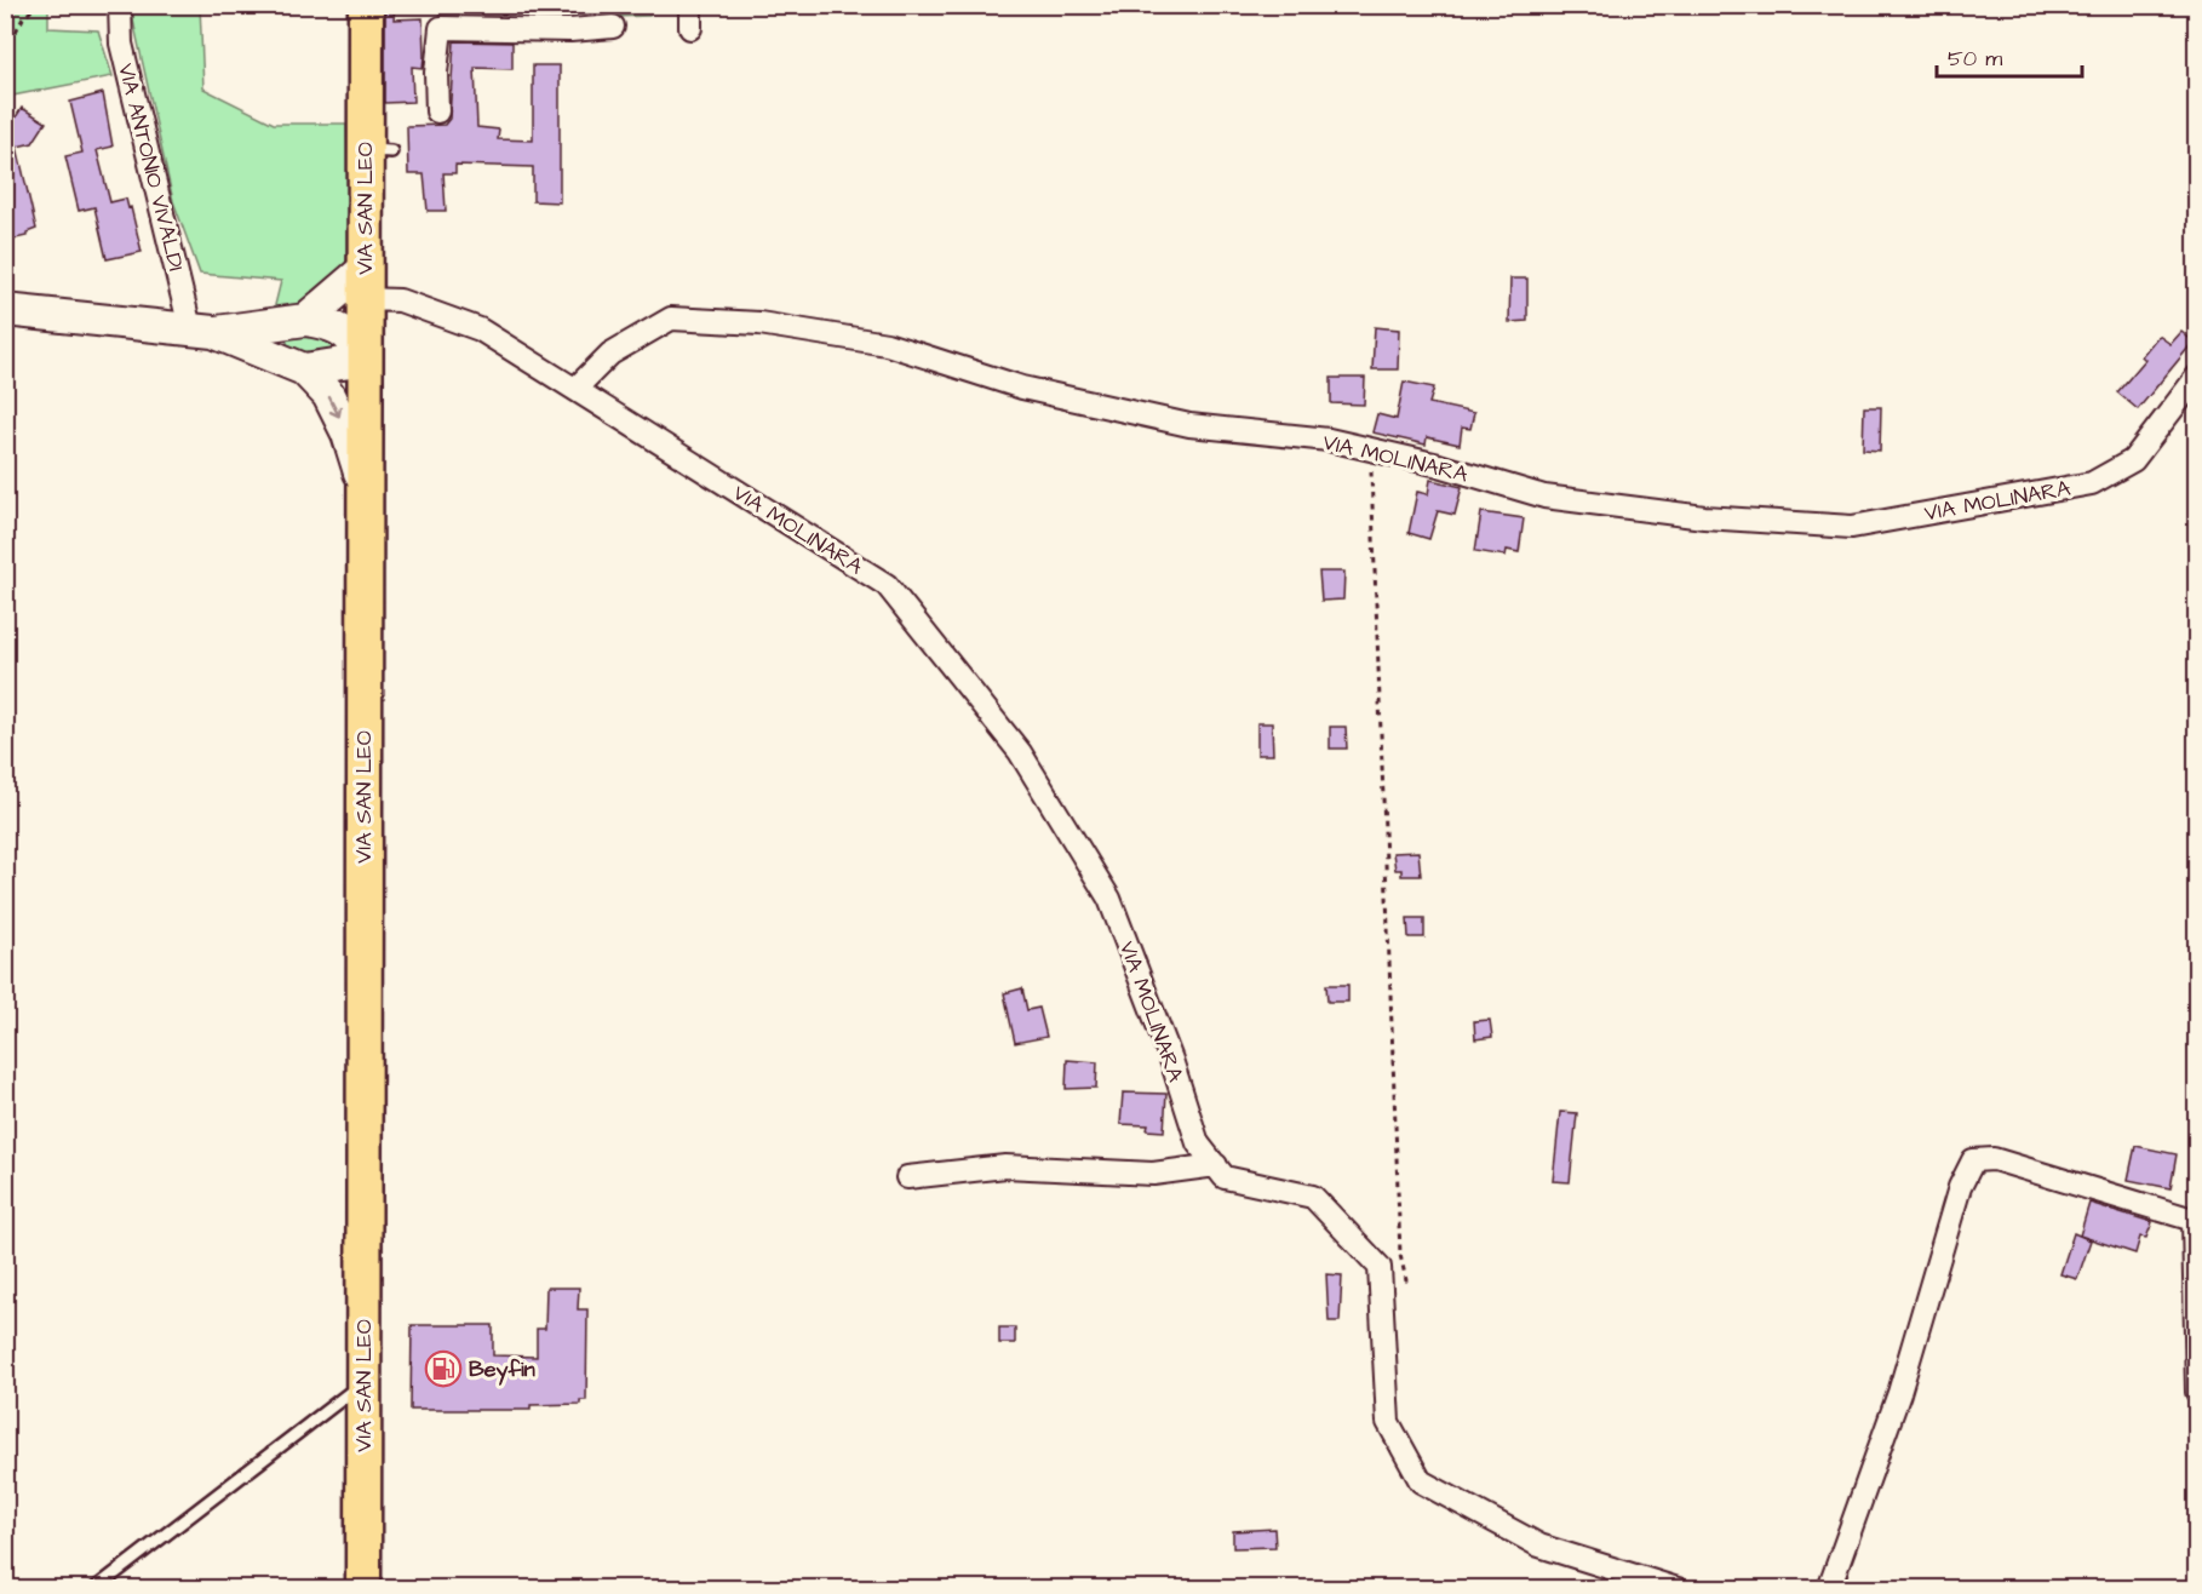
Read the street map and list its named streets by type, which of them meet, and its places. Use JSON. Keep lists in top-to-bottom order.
{
  "streets": {
    "main road": ["VIA SAN LEO"],
    "street": ["VIA ANTONIO VIVALDI", "VIA MOLINARA"]
  },
  "crossings": [
    ["VIA SAN LEO", "VIA MOLINARA"]
  ],
  "places": {
    "fuel station": ["Beyfin"]
  },
  "scale_bar": "50 m"
}
